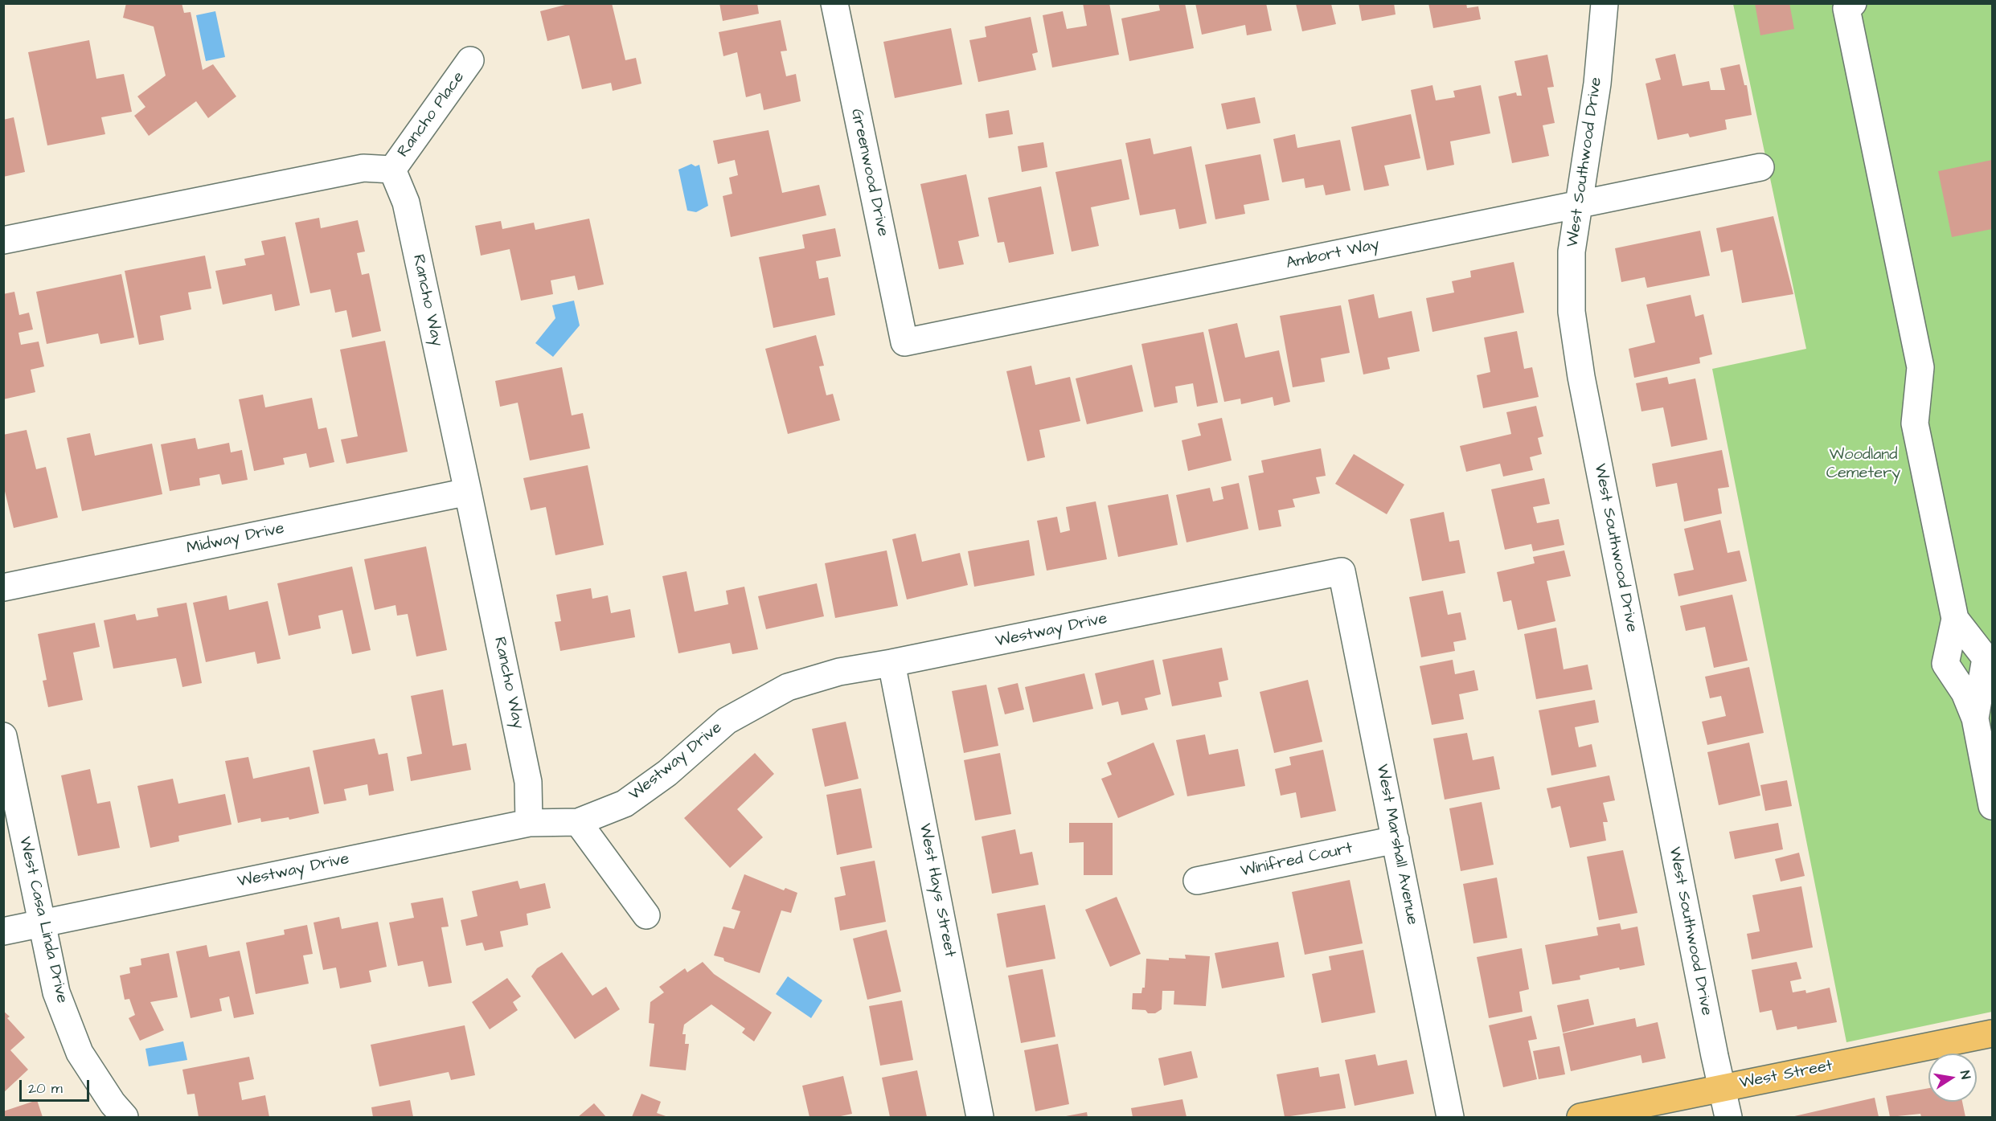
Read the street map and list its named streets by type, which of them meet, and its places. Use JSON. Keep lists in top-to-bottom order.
{
  "streets": {
    "main road": ["West Street"],
    "street": [
      "Rancho Place",
      "West Southwood Drive",
      "Greenwood Drive",
      "Ambort Way",
      "Rancho Way",
      "Midway Drive",
      "Westway Drive",
      "West Marshall Avenue",
      "Winifred Court",
      "West Hays Street",
      "West Casa Linda Drive"
    ]
  },
  "crossings": [
    ["Rancho Place", "Rancho Way"],
    ["West Southwood Drive", "Ambort Way"],
    ["West Southwood Drive", "West Street"],
    ["Greenwood Drive", "Ambort Way"],
    ["Rancho Way", "Midway Drive"],
    ["Rancho Way", "Westway Drive"],
    ["Westway Drive", "West Marshall Avenue"],
    ["Westway Drive", "West Hays Street"],
    ["Westway Drive", "West Casa Linda Drive"],
    ["West Marshall Avenue", "Winifred Court"]
  ],
  "parks": ["Woodland Cemetery"],
  "scale_bar": "20 m",
  "north": "right"
}
